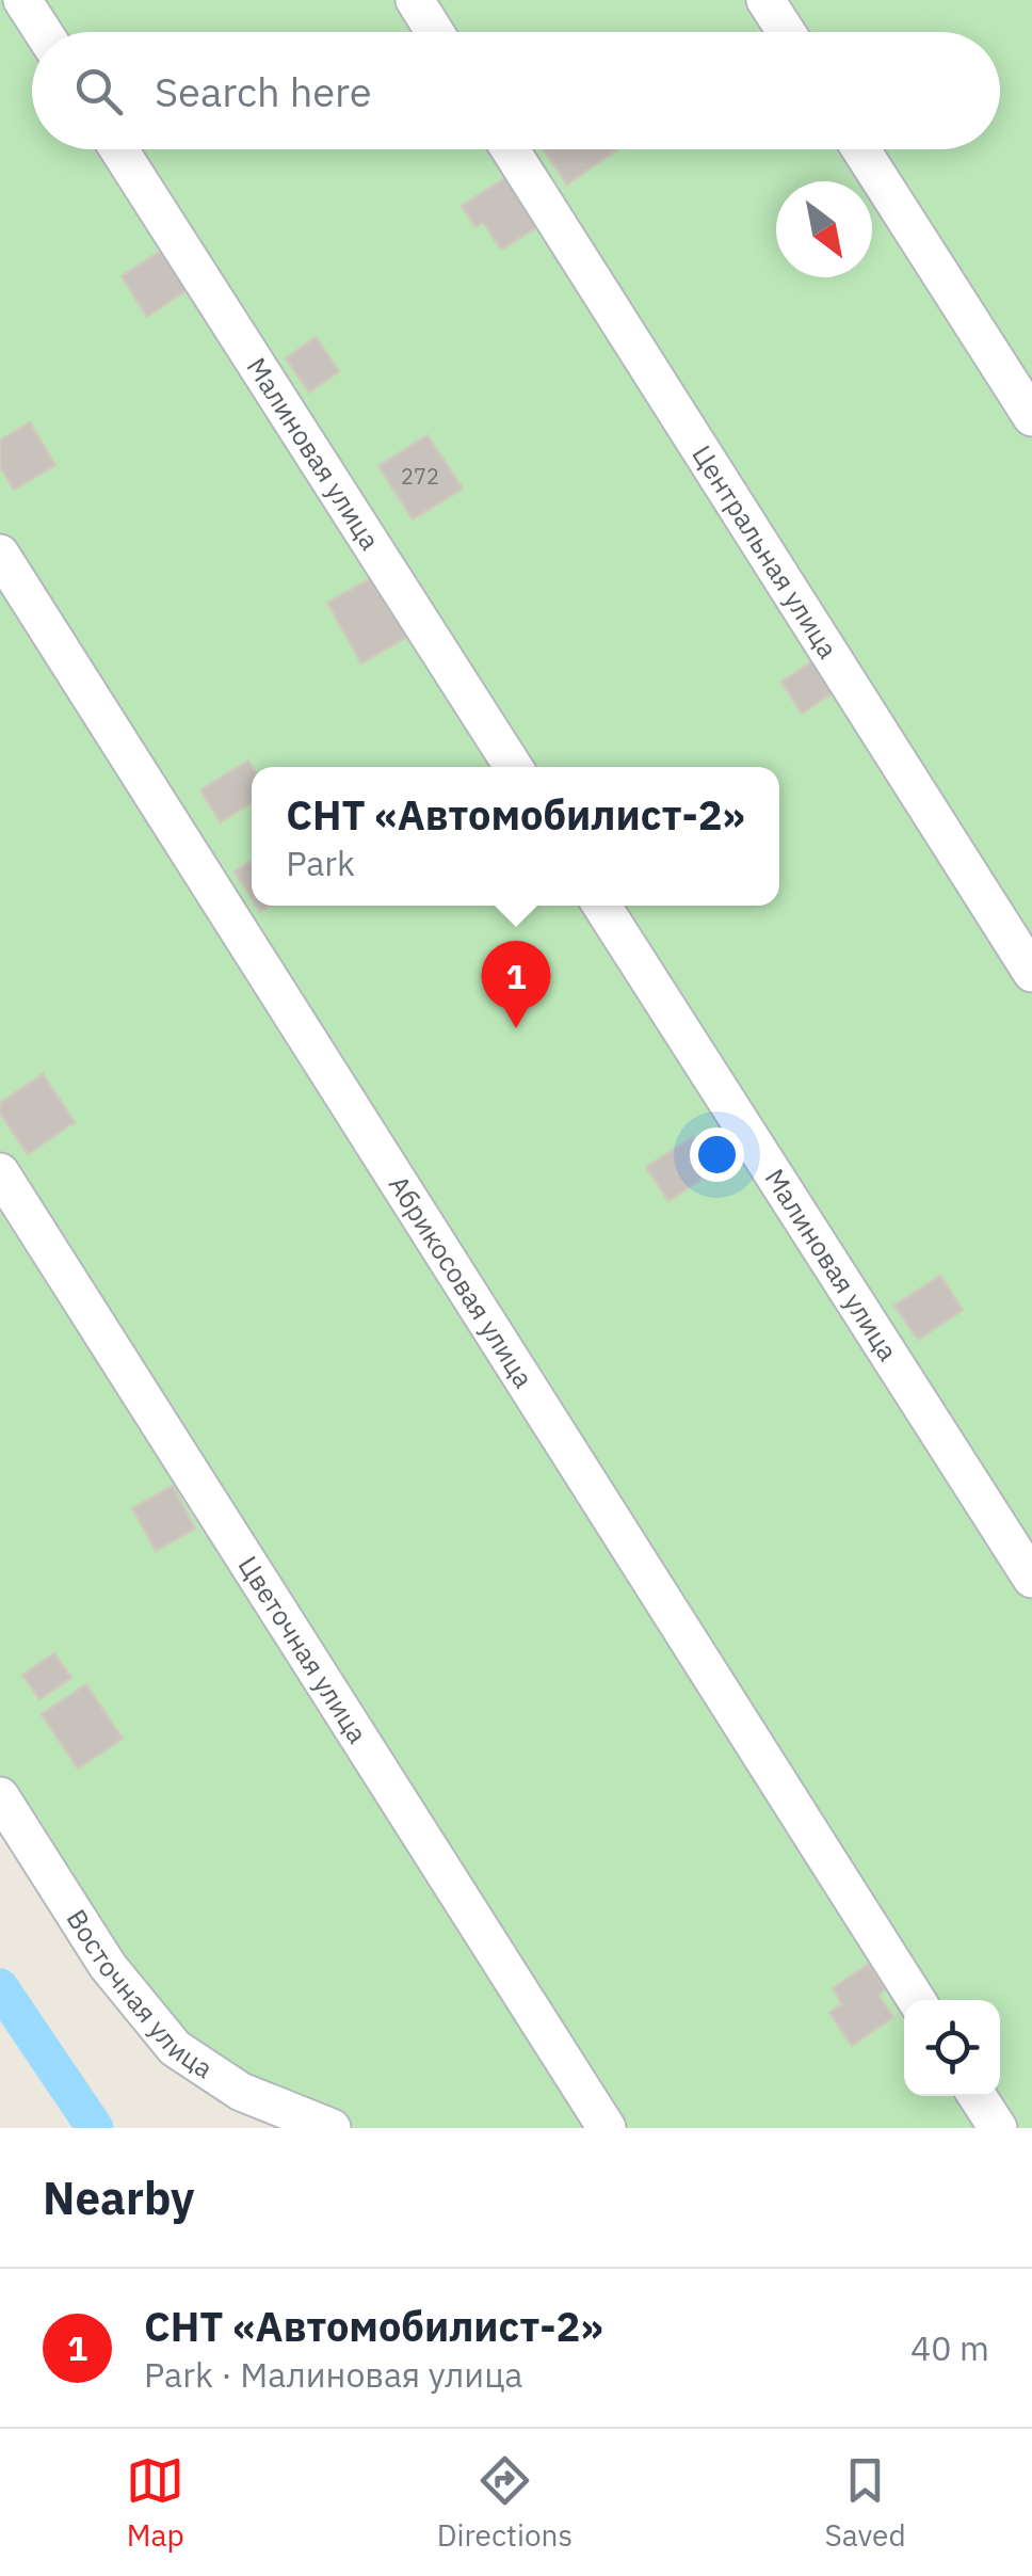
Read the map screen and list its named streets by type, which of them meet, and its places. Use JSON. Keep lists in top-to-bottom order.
{
  "streets": {
    "street": [
      "Малиновая улица",
      "Центральная улица",
      "Абрикосовая улица",
      "Цветочная улица",
      "Восточная улица"
    ]
  },
  "house_numbers": ["272"],
  "north": "bottom right",
  "page": {
    "search": "Search here",
    "popup": ["СНТ «Автомобилист-2»", "Park"],
    "pins": "1",
    "heading": "Nearby",
    "list": [
      {
        "mark": "1",
        "name": "СНТ «Автомобилист-2»",
        "note": "Park · Малиновая улица",
        "value": "40 m"
      }
    ],
    "nav": ["Map", "Directions", "Saved"]
  }
}
